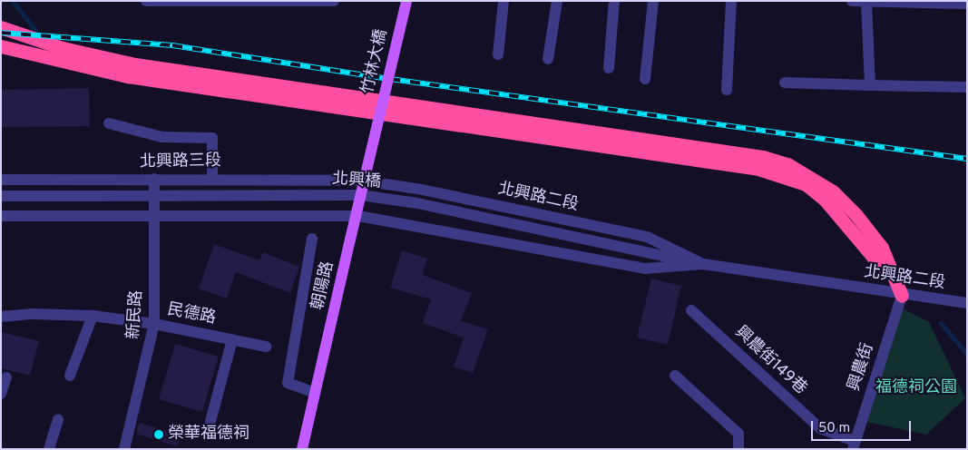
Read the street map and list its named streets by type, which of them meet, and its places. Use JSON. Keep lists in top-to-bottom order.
{
  "streets": {
    "main road": ["竹林大橋", "朝陽路"],
    "street": [
      "北興路三段",
      "北興橋",
      "北興路二段",
      "新民路",
      "民德路",
      "興農街149巷",
      "興農街"
    ]
  },
  "crossings": [
    ["竹林大橋", "朝陽路"],
    ["北興路三段", "北興路二段"],
    ["北興路三段", "新民路"],
    ["北興橋", "北興路二段"],
    ["北興橋", "朝陽路"],
    ["北興路二段", "新民路"],
    ["北興路二段", "興農街"],
    ["新民路", "民德路"],
    ["興農街149巷", "興農街"]
  ],
  "parks": ["福德祠公園"],
  "places": ["榮華福德祠"],
  "scale_bar": "50 m"
}
